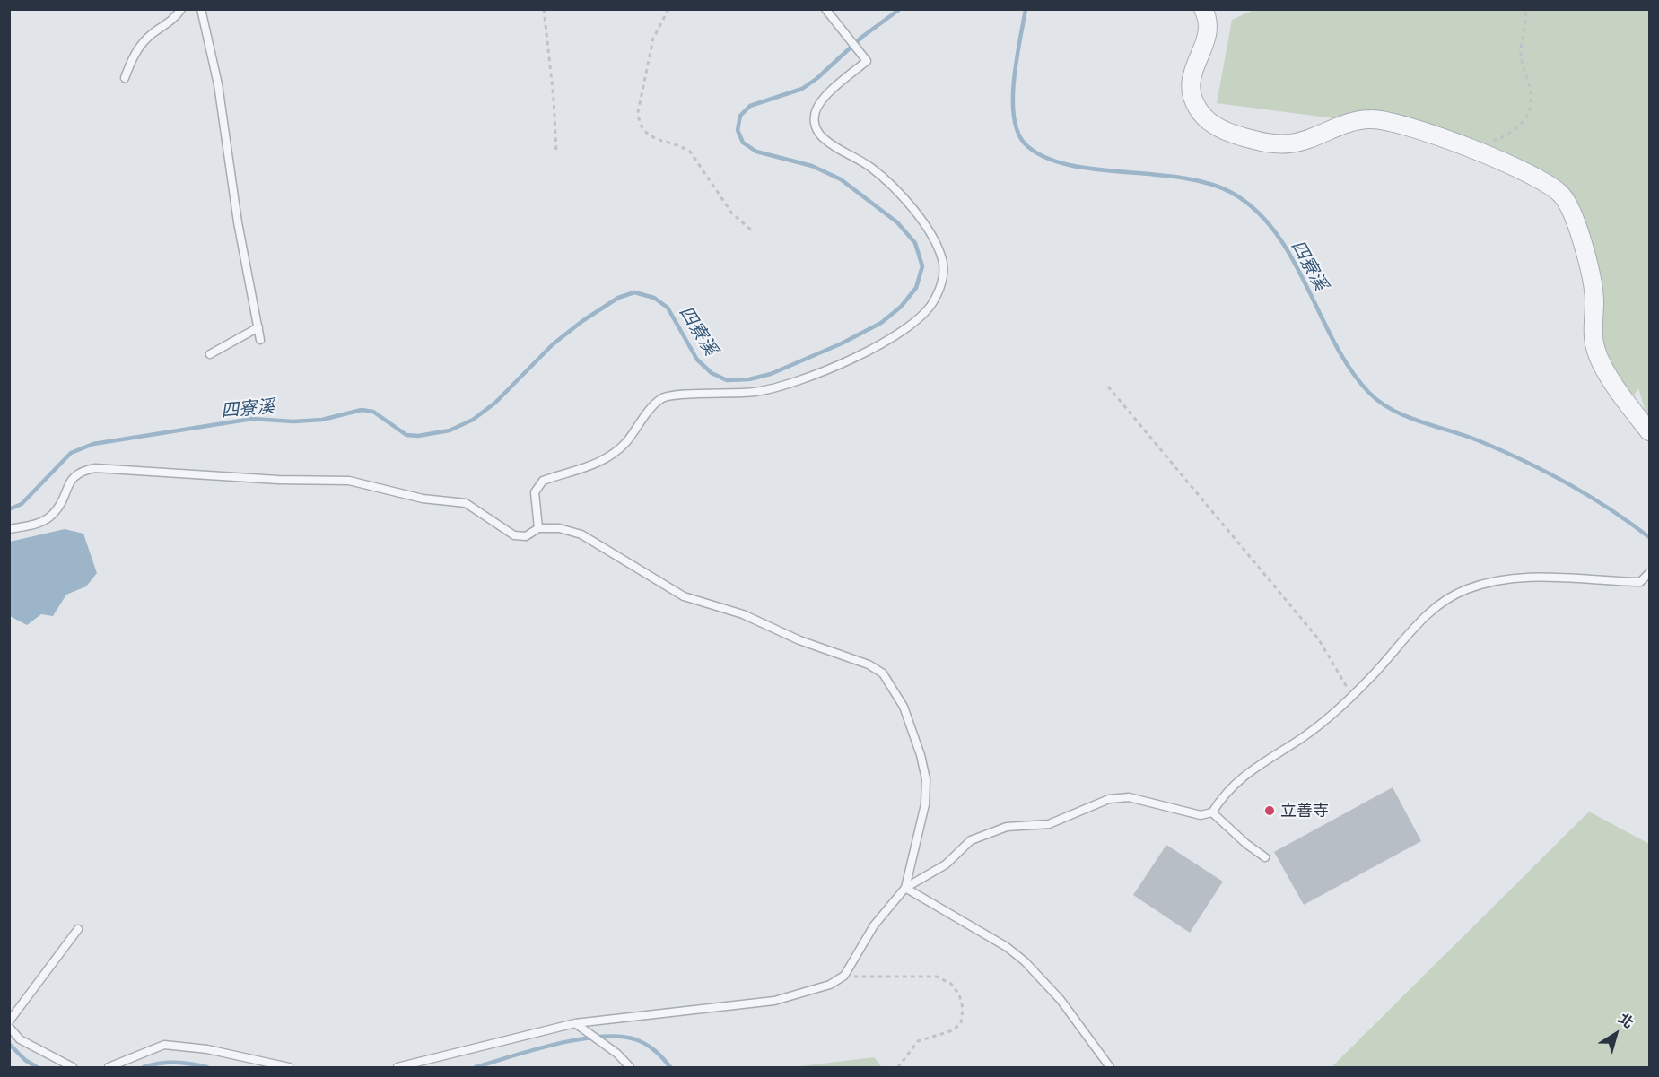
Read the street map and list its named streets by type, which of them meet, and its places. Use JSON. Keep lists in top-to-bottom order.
{
  "water": ["四寮溪"],
  "places": ["立善寺"],
  "north": "top right"
}
